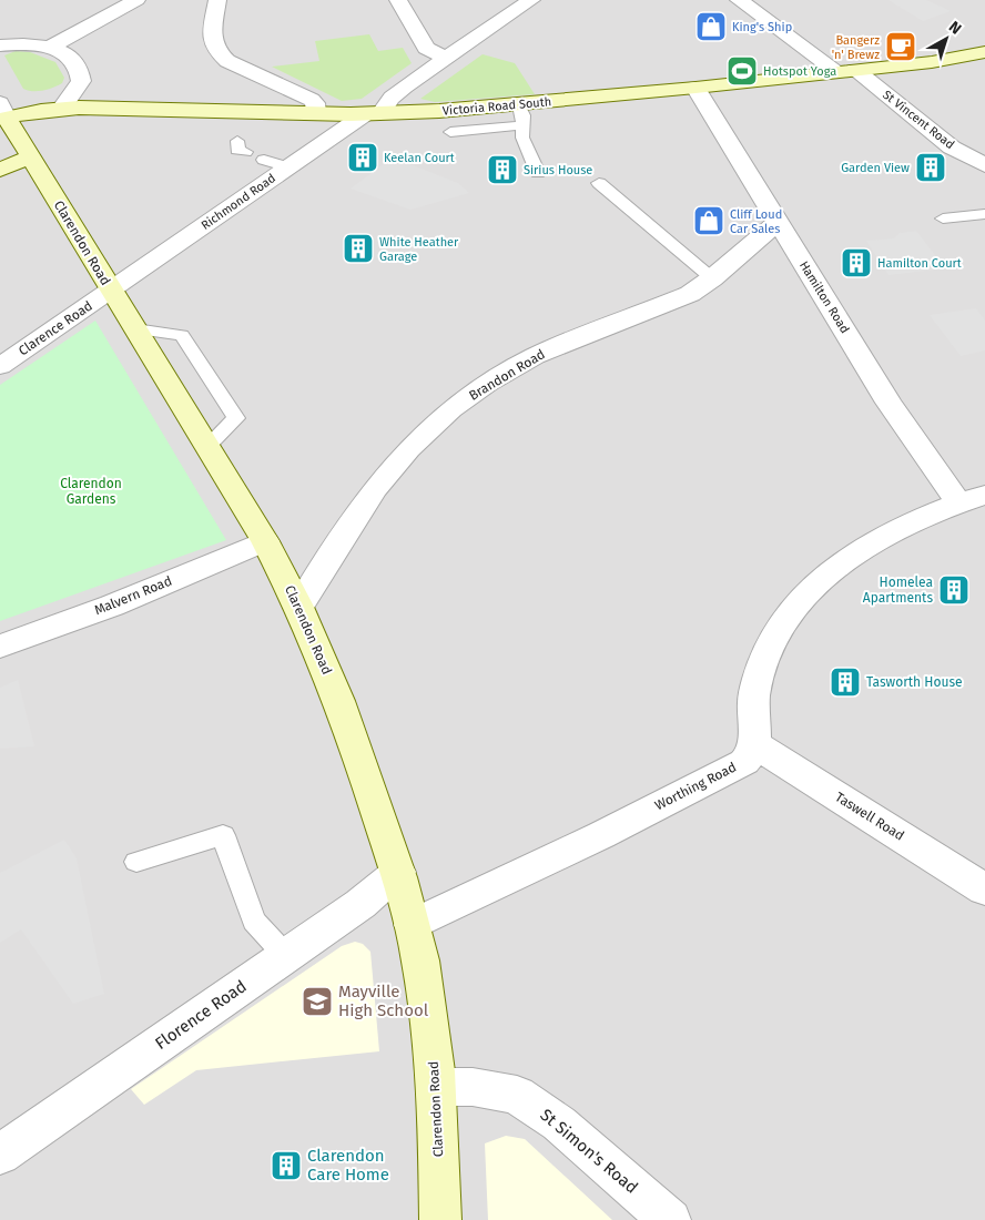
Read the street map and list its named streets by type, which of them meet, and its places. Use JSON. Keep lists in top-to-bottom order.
{
  "streets": {
    "street": [
      "Victoria Road South",
      "St Vincent Road",
      "Richmond Road",
      "Clarendon Road",
      "Hamilton Road",
      "Clarence Road",
      "Brandon Road",
      "Malvern Road",
      "Worthing Road",
      "Taswell Road",
      "Florence Road",
      "St Simon's Road"
    ]
  },
  "crossings": [
    ["Victoria Road South", "St Vincent Road"],
    ["Victoria Road South", "Richmond Road"],
    ["Victoria Road South", "Clarendon Road"],
    ["Victoria Road South", "Hamilton Road"],
    ["Richmond Road", "Clarendon Road"],
    ["Richmond Road", "Clarence Road"],
    ["Clarendon Road", "Clarence Road"],
    ["Clarendon Road", "Brandon Road"],
    ["Clarendon Road", "Malvern Road"],
    ["Clarendon Road", "Worthing Road"],
    ["Clarendon Road", "Florence Road"],
    ["Clarendon Road", "St Simon's Road"],
    ["Hamilton Road", "Brandon Road"],
    ["Worthing Road", "Taswell Road"]
  ],
  "parks": ["Clarendon Gardens"],
  "places": {
    "shop": ["King's Ship", "Cliff Loud Car Sales"],
    "cafe": ["Bangerz 'n' Brewz"],
    "sports": ["Hotspot Yoga"],
    "building": [
      "Keelan Court",
      "Garden View",
      "Sirius House",
      "White Heather Garage",
      "Hamilton Court",
      "Homelea Apartments",
      "Tasworth House",
      "Clarendon Care Home"
    ],
    "school or university": ["Mayville High School"]
  },
  "north": "top right"
}
